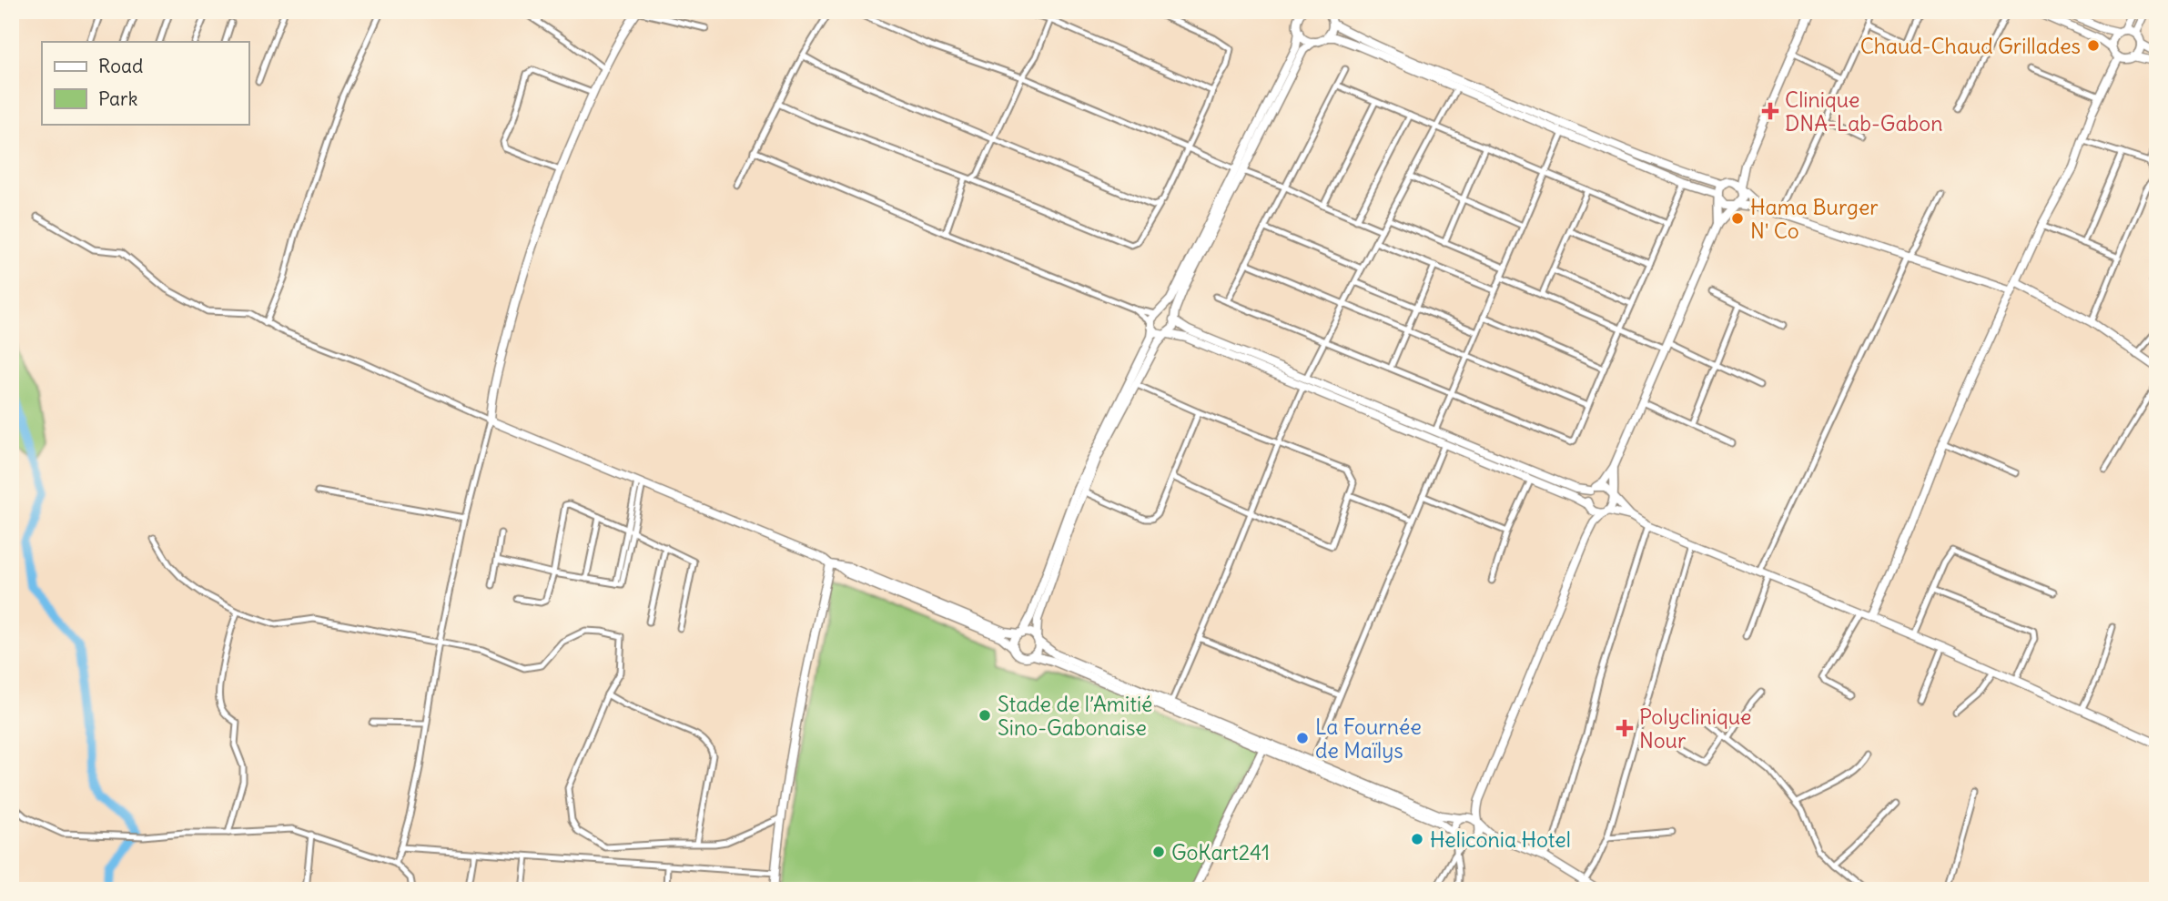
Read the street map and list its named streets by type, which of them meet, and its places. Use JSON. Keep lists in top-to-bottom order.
{
  "places": {
    "other": [
      "Chaud-Chaud Grillades",
      "Hama Burger N' Co",
      "Stade de l’Amitié Sino-Gabonaise",
      "La Fournée de Maïlys",
      "Heliconia Hotel",
      "GoKart241"
    ],
    "health": ["Clinique DNA-Lab-Gabon", "Polyclinique Nour"]
  },
  "legend": ["Road", "Park"]
}
